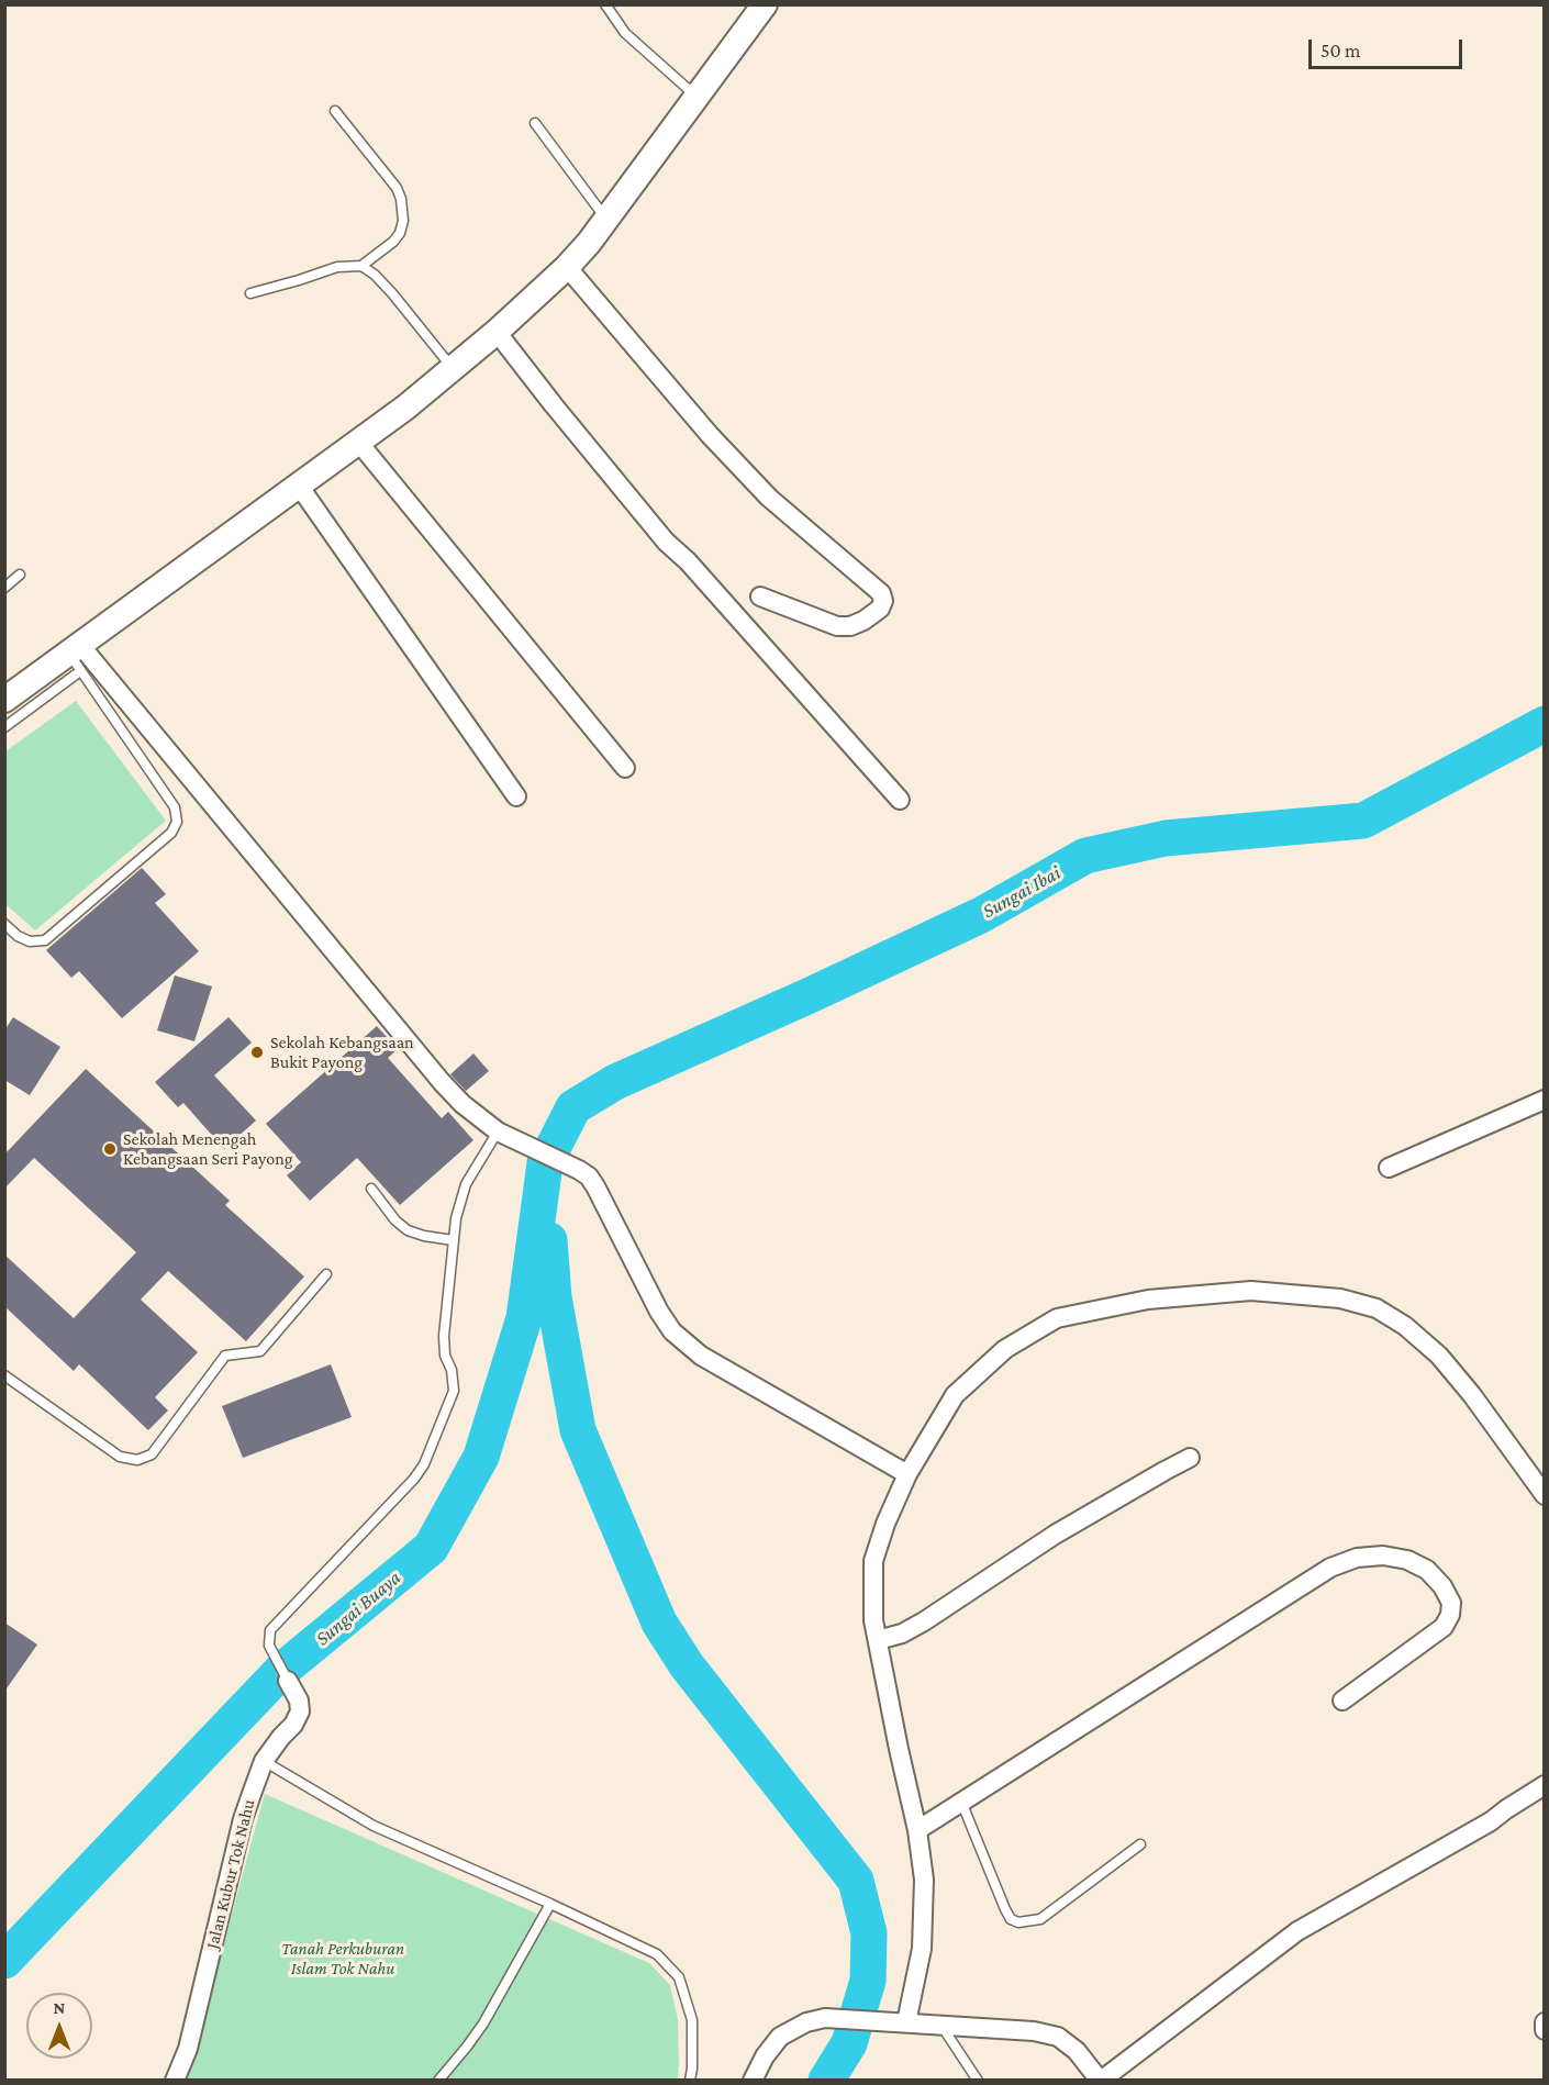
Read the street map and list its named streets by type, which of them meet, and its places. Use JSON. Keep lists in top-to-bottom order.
{
  "streets": {
    "street": ["Jalan Kubur Tok Nahu"]
  },
  "water": ["Sungai Ibai", "Sungai Buaya"],
  "parks": ["Tanah Perkuburan Islam Tok Nahu"],
  "places": ["Sekolah Kebangsaan Bukit Payong", "Sekolah Menengah Kebangsaan Seri Payong"],
  "scale_bar": "50 m",
  "north": "top"
}
